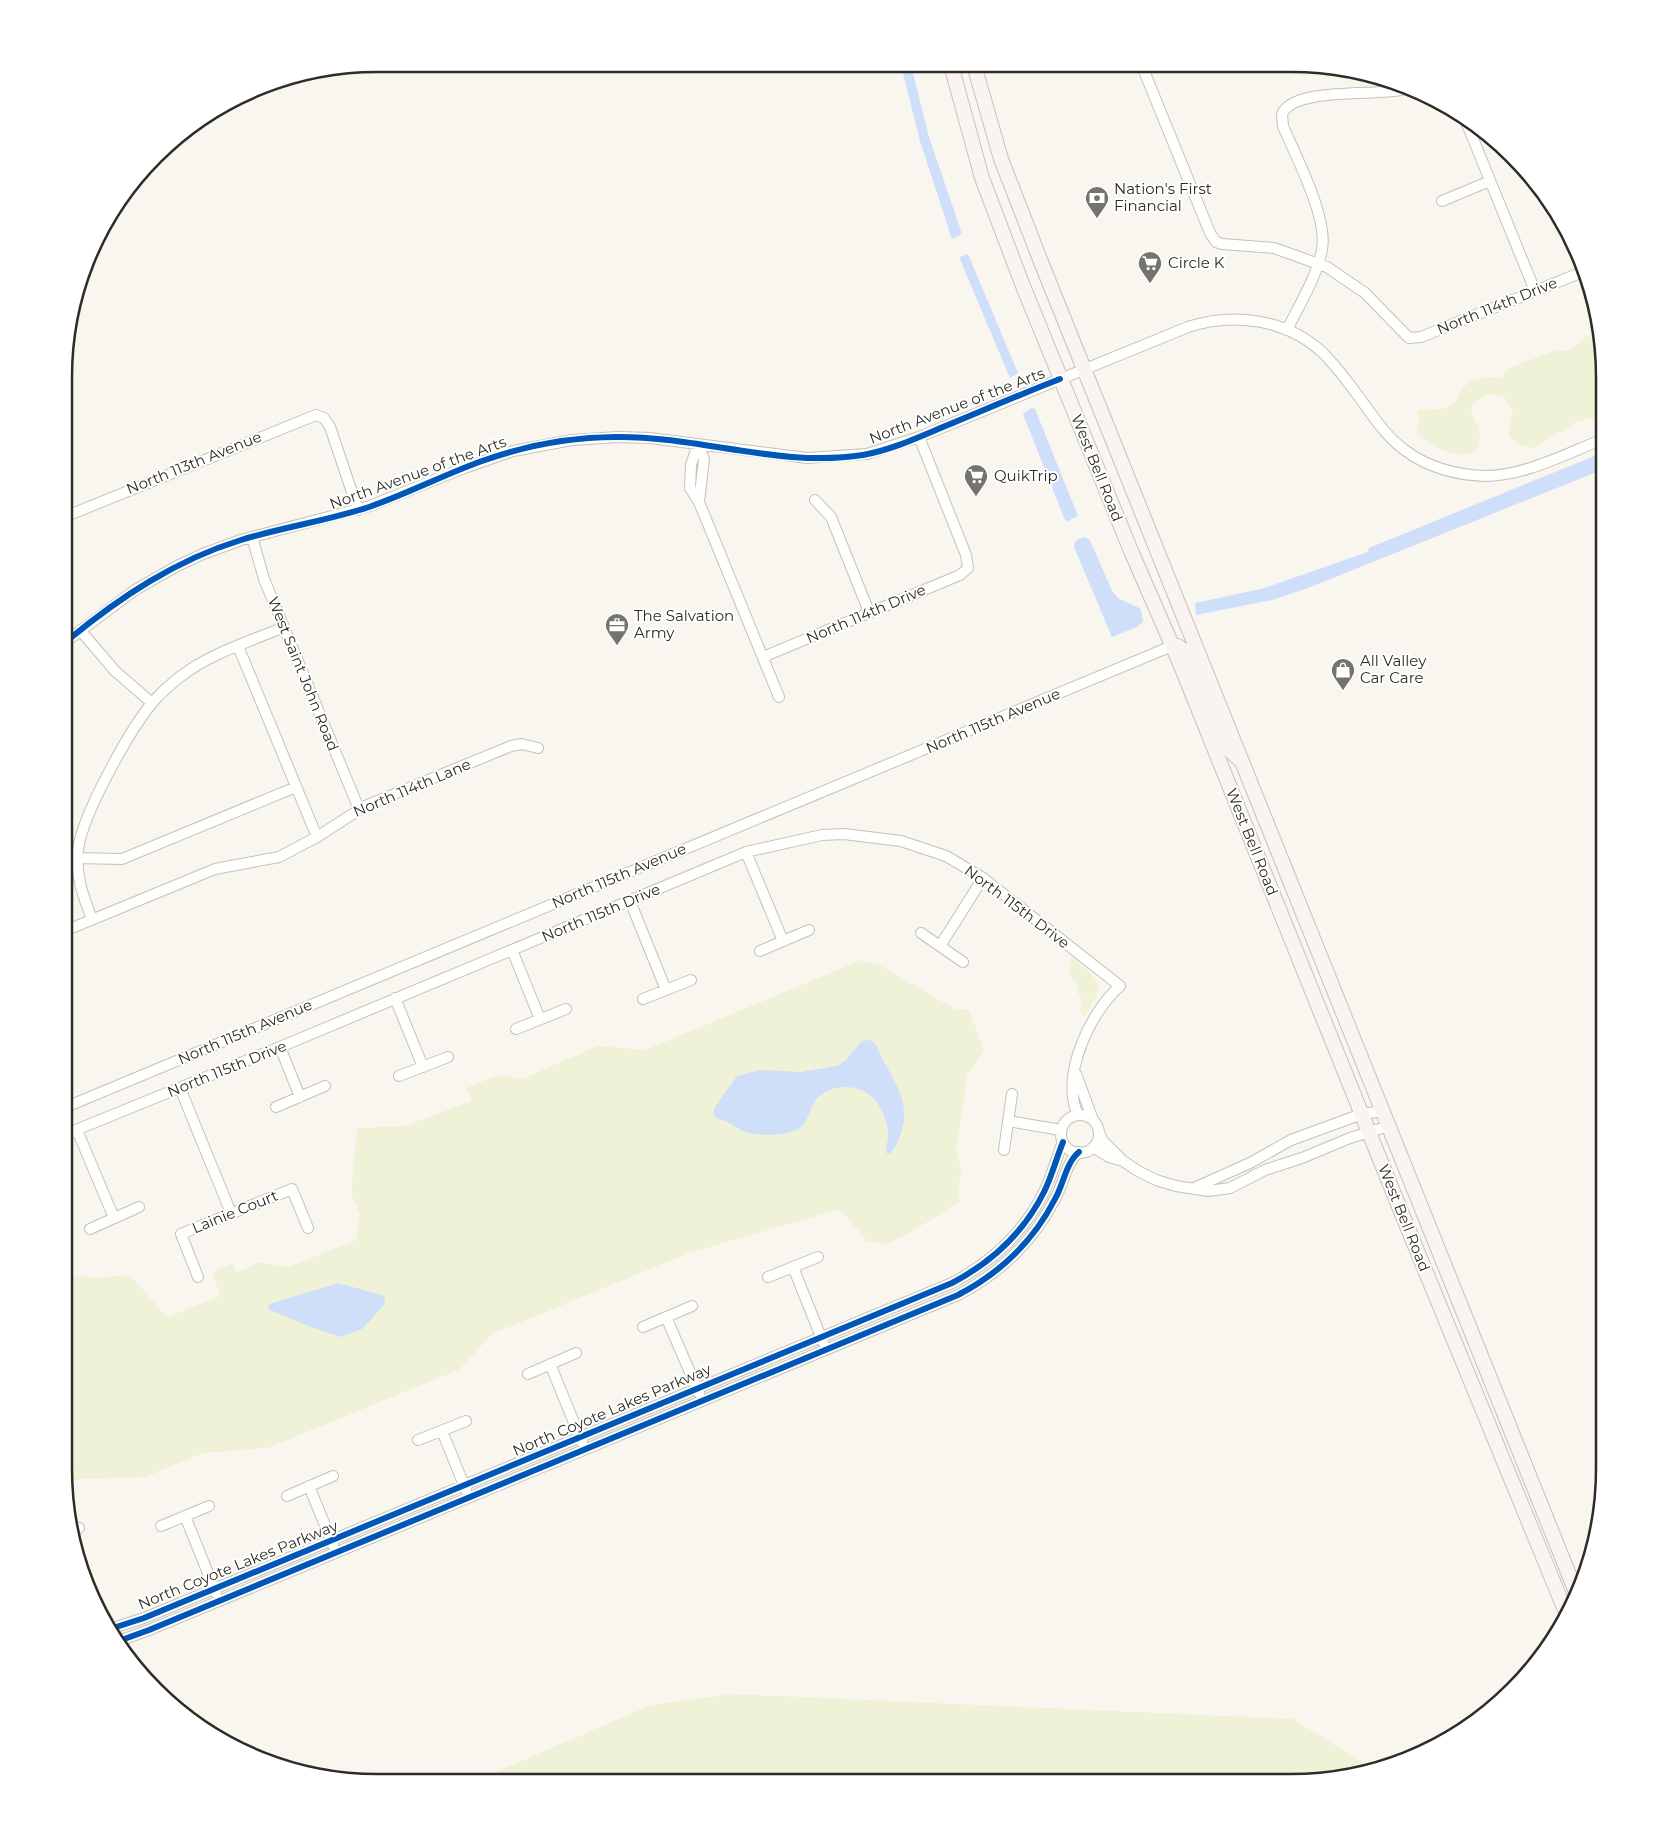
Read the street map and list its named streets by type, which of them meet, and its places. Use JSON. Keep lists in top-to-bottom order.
{
  "streets": {
    "main road": ["West Bell Road"],
    "street": [
      "North 114th Drive",
      "North Avenue of the Arts",
      "North 113th Avenue",
      "West Saint John Road",
      "North 115th Avenue",
      "North 114th Lane",
      "North 115th Drive",
      "Lainie Court",
      "North Coyote Lakes Parkway"
    ]
  },
  "crossings": [
    ["North 114th Drive", "North Avenue of the Arts"],
    ["North Avenue of the Arts", "North 113th Avenue"],
    ["North Avenue of the Arts", "West Bell Road"],
    ["North Avenue of the Arts", "West Saint John Road"],
    ["West Bell Road", "North 115th Avenue"],
    ["West Saint John Road", "North 114th Lane"]
  ],
  "places": {
    "bank": ["Nation's First Financial"],
    "supermarket": ["Circle K", "QuikTrip"],
    "office": ["The Salvation Army"],
    "shop": ["All Valley Car Care"]
  }
}
